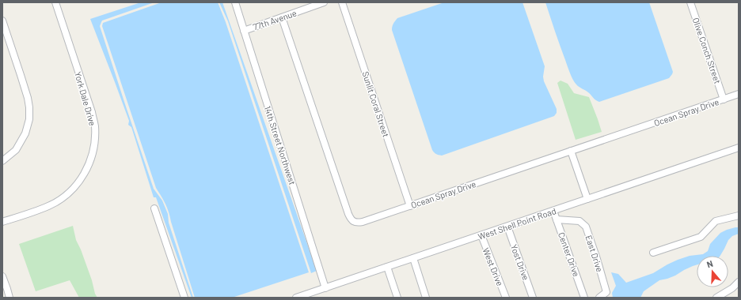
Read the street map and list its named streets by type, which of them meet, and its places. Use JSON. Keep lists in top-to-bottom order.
{
  "streets": {
    "street": [
      "77th Avenue",
      "Olive Conch Street",
      "York Dale Drive",
      "Sunlit Coral Street",
      "Ocean Spray Drive",
      "14th Street Northwest",
      "West Shell Point Road",
      "East Drive",
      "Center Drive",
      "Yost Drive",
      "West Drive"
    ]
  },
  "crossings": [
    ["77th Avenue", "Ocean Spray Drive"],
    ["77th Avenue", "14th Street Northwest"],
    ["Olive Conch Street", "Ocean Spray Drive"],
    ["Sunlit Coral Street", "Ocean Spray Drive"],
    ["14th Street Northwest", "West Shell Point Road"],
    ["West Shell Point Road", "Center Drive"],
    ["West Shell Point Road", "Yost Drive"],
    ["West Shell Point Road", "West Drive"],
    ["East Drive", "Center Drive"]
  ],
  "north": "top"
}
